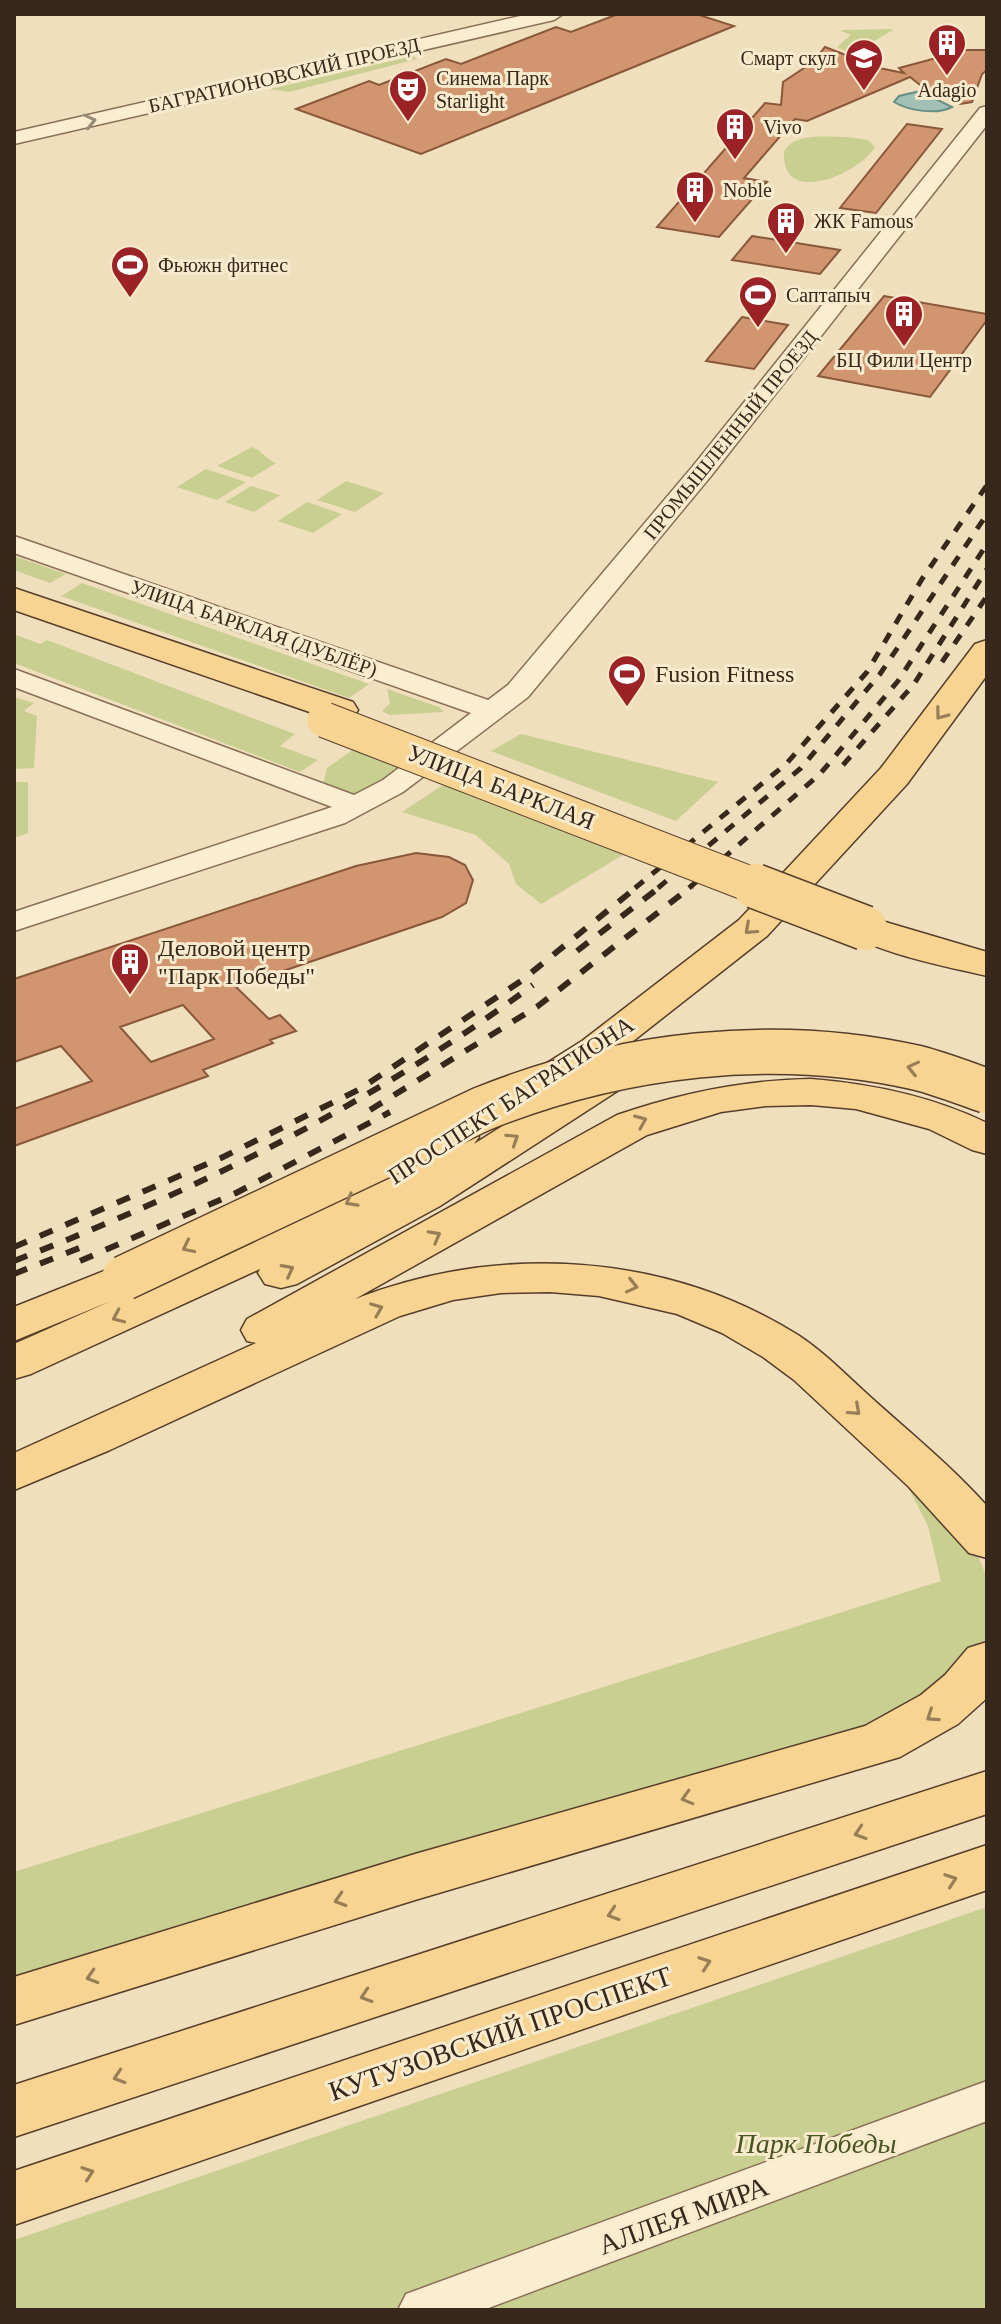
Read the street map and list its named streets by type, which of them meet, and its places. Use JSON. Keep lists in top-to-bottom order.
{
  "streets": {
    "main road": ["УЛИЦА БАРКЛАЯ", "ПРОСПЕКТ БАГРАТИОНА", "КУТУЗОВСКИЙ ПРОСПЕКТ"],
    "street": [
      "БАГРАТИОНОВСКИЙ ПРОЕЗД",
      "ПРОМЫШЛЕННЫЙ ПРОЕЗД",
      "УЛИЦА БАРКЛАЯ (ДУБЛЁР)",
      "АЛЛЕЯ МИРА"
    ]
  },
  "crossings": [
    ["ПРОМЫШЛЕННЫЙ ПРОЕЗД", "УЛИЦА БАРКЛАЯ (ДУБЛЁР)"]
  ],
  "one_way": ["БАГРАТИОНОВСКИЙ ПРОЕЗД"],
  "parks": ["Парк Победы"],
  "places": {
    "building": [
      "Adagio",
      "Vivo",
      "Noble",
      "ЖК Famous",
      "БЦ Фили Центр",
      "Деловой центр \"Парк Победы\""
    ],
    "school or university": ["Смарт скул"],
    "theatre": ["Синема Парк Starlight"],
    "sports": ["Фьюжн фитнес", "Саптапыч", "Fusion Fitness"]
  }
}
